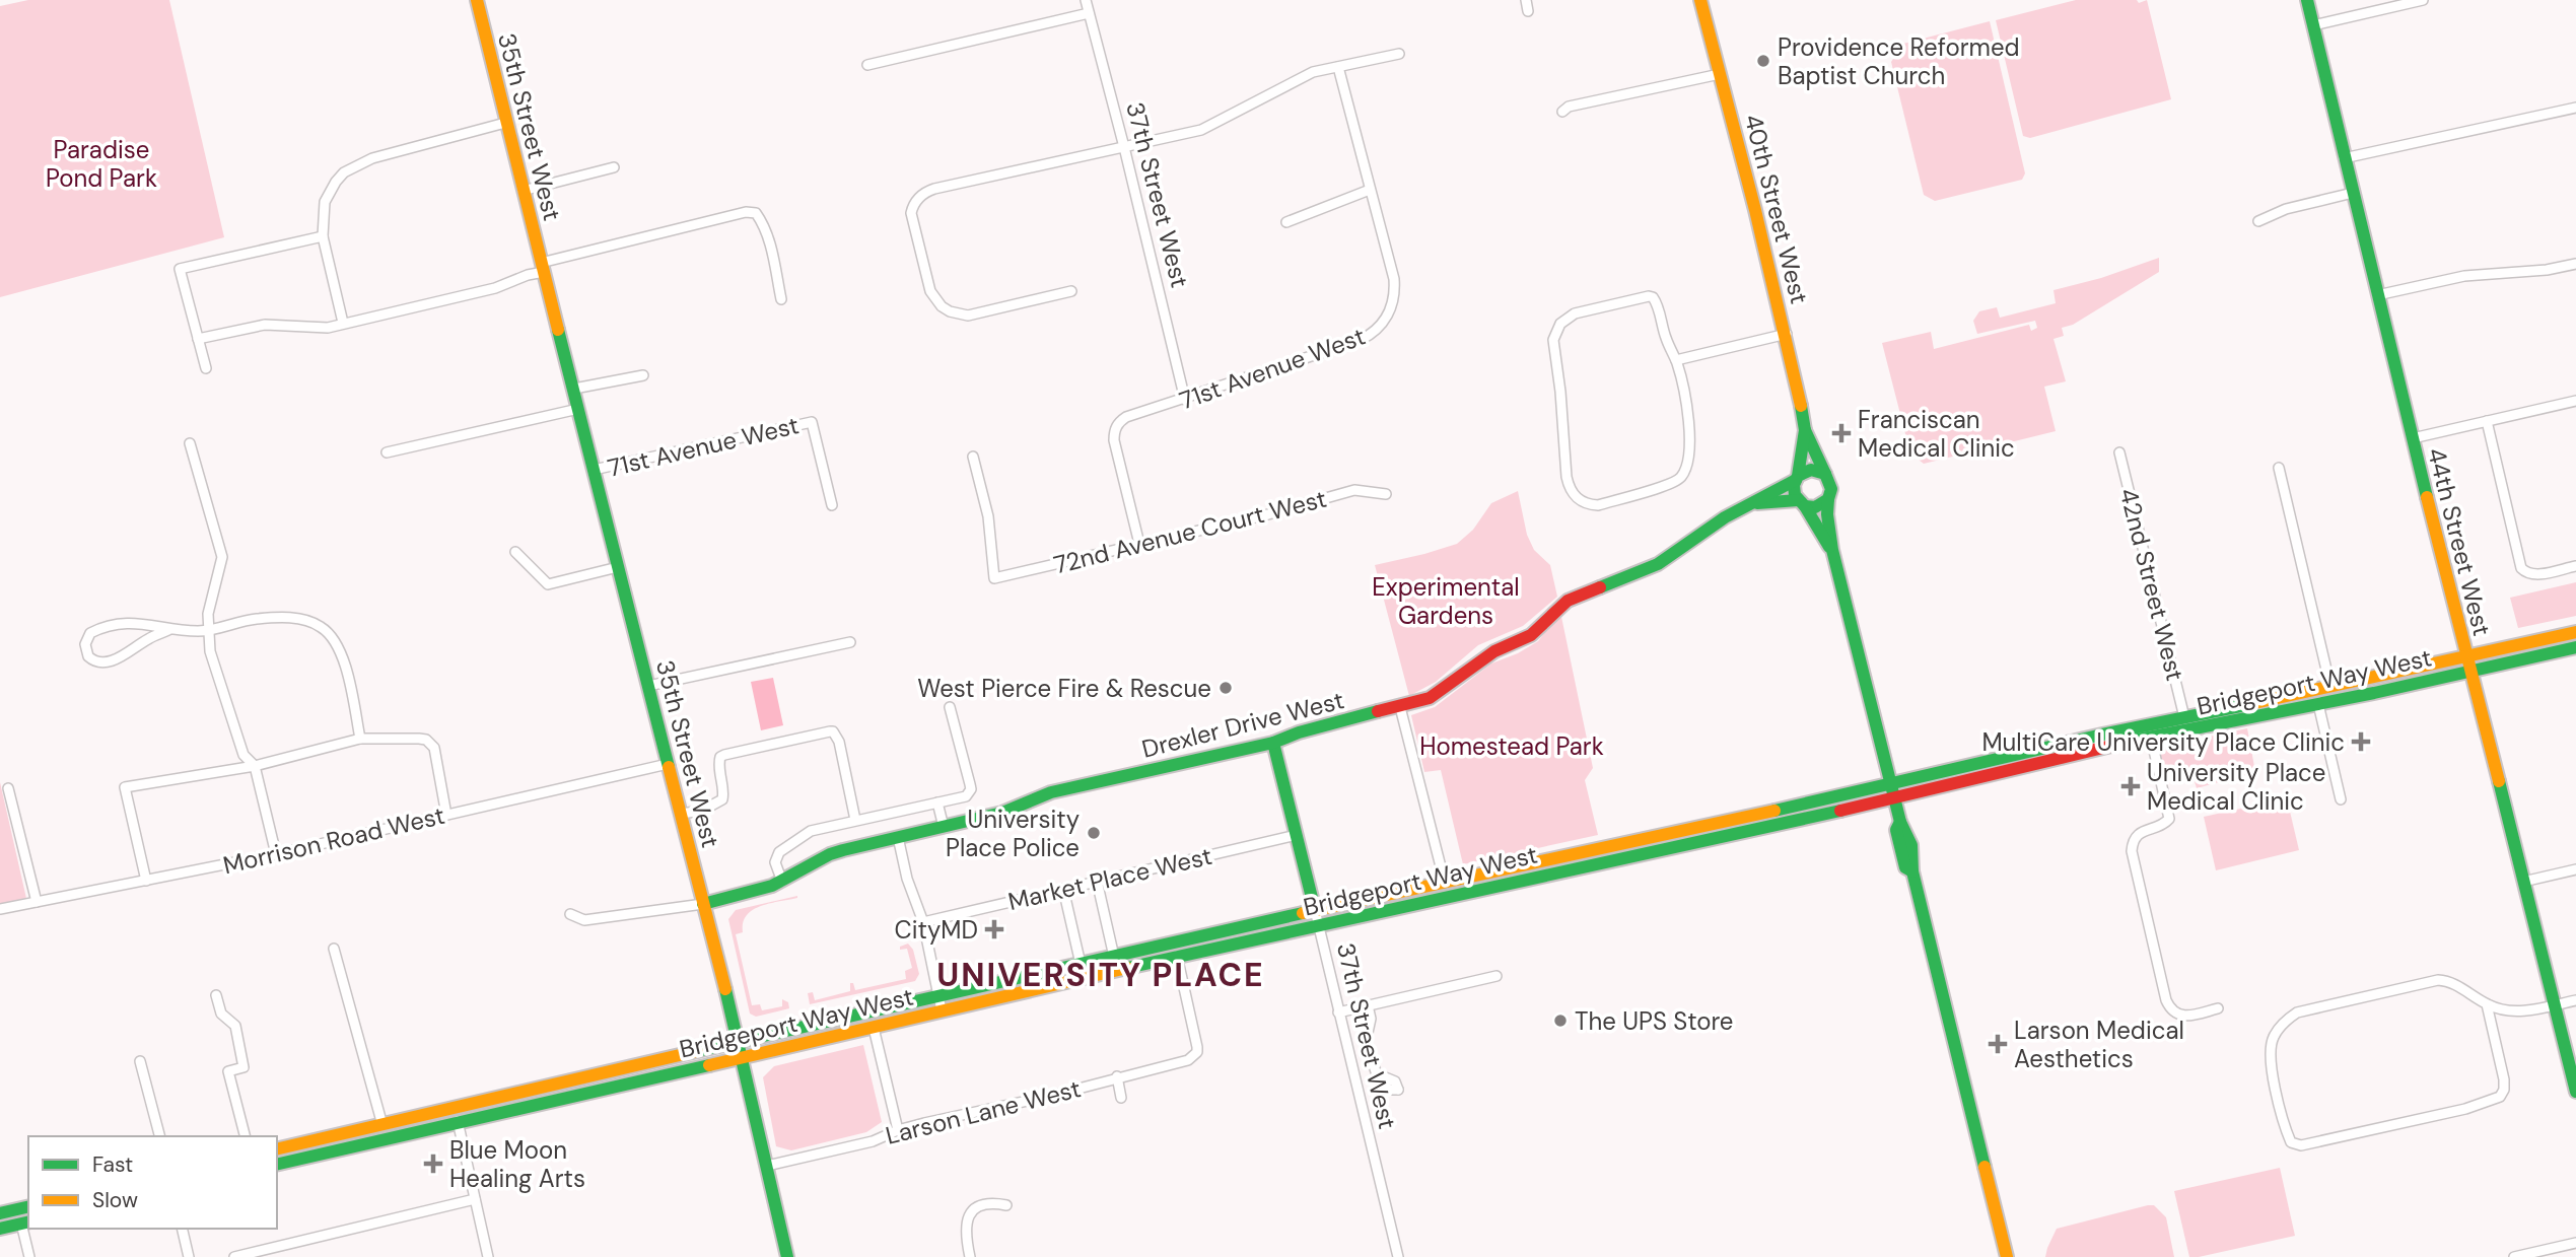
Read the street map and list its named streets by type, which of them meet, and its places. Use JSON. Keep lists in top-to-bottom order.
{
  "streets": {
    "main road": [
      "35th Street West",
      "37th Street West",
      "40th Street West",
      "44th Street West",
      "Bridgeport Way West",
      "Drexler Drive West"
    ],
    "street": [
      "71st Avenue West",
      "72nd Avenue Court West",
      "42nd Street West",
      "Morrison Road West",
      "Market Place West",
      "Larson Lane West"
    ]
  },
  "crossings": [
    ["35th Street West", "71st Avenue West"],
    ["35th Street West", "Bridgeport Way West"],
    ["35th Street West", "Drexler Drive West"],
    ["35th Street West", "Morrison Road West"],
    ["35th Street West", "Larson Lane West"],
    ["37th Street West", "71st Avenue West"],
    ["37th Street West", "Bridgeport Way West"],
    ["37th Street West", "Drexler Drive West"],
    ["37th Street West", "Market Place West"],
    ["40th Street West", "Drexler Drive West"],
    ["71st Avenue West", "72nd Avenue Court West"],
    ["44th Street West", "Bridgeport Way West"],
    ["42nd Street West", "Bridgeport Way West"],
    ["Bridgeport Way West", "Larson Lane West"]
  ],
  "districts": ["UNIVERSITY PLACE"],
  "parks": ["Paradise Pond Park", "Experimental Gardens", "Homestead Park"],
  "places": {
    "other": [
      "Providence Reformed Baptist Church",
      "West Pierce Fire & Rescue",
      "University Place Police",
      "The UPS Store"
    ],
    "health": [
      "Franciscan Medical Clinic",
      "MultiCare University Place Clinic",
      "University Place Medical Clinic",
      "CityMD",
      "Larson Medical Aesthetics",
      "Blue Moon Healing Arts"
    ]
  },
  "legend": ["Fast", "Slow"]
}
